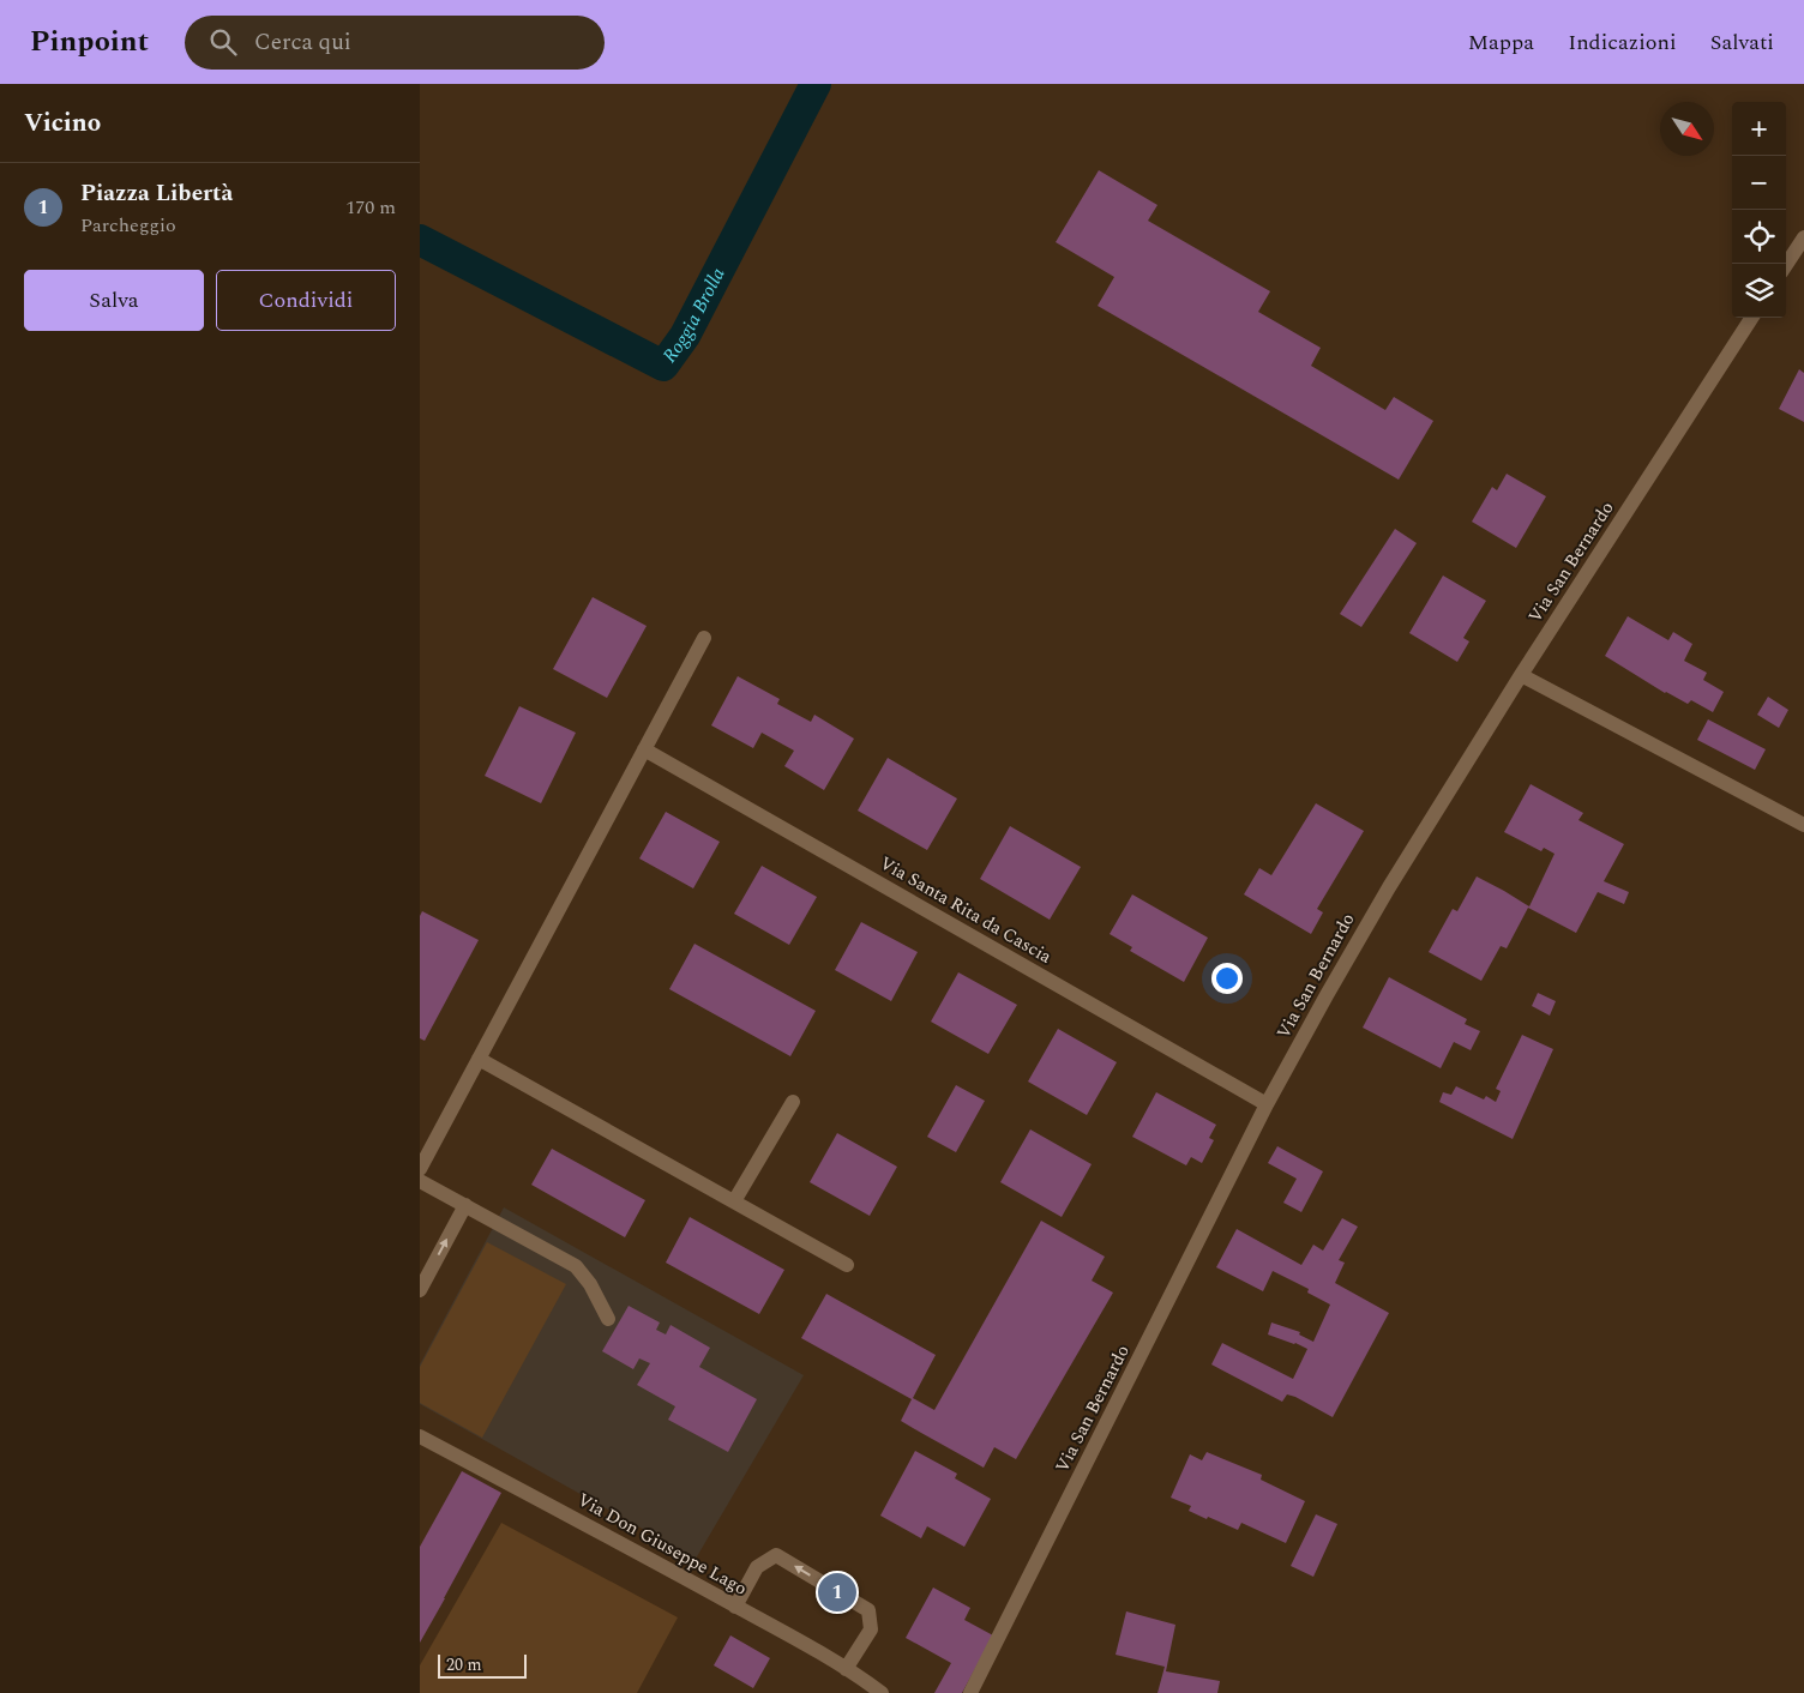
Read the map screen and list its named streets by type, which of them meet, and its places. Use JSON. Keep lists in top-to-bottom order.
{
  "streets": {
    "street": ["Via San Bernardo", "Via Santa Rita da Cascia", "Via Don Giuseppe Lago"]
  },
  "crossings": [
    ["Via San Bernardo", "Via Santa Rita da Cascia"]
  ],
  "water": ["Roggia Brolla"],
  "scale_bar": "20 m",
  "north": "bottom right",
  "page": {
    "header": "Pinpoint",
    "search": "Cerca qui",
    "nav": ["Mappa", "Indicazioni", "Salvati"],
    "heading": "Vicino",
    "map_buttons": ["+", "−"],
    "list": [
      {
        "mark": "1",
        "name": "Piazza Libertà",
        "note": "Parcheggio",
        "value": "170 m"
      }
    ],
    "buttons": ["Salva", "Condividi"],
    "pins": "1",
    "scale": "20 m"
  }
}
